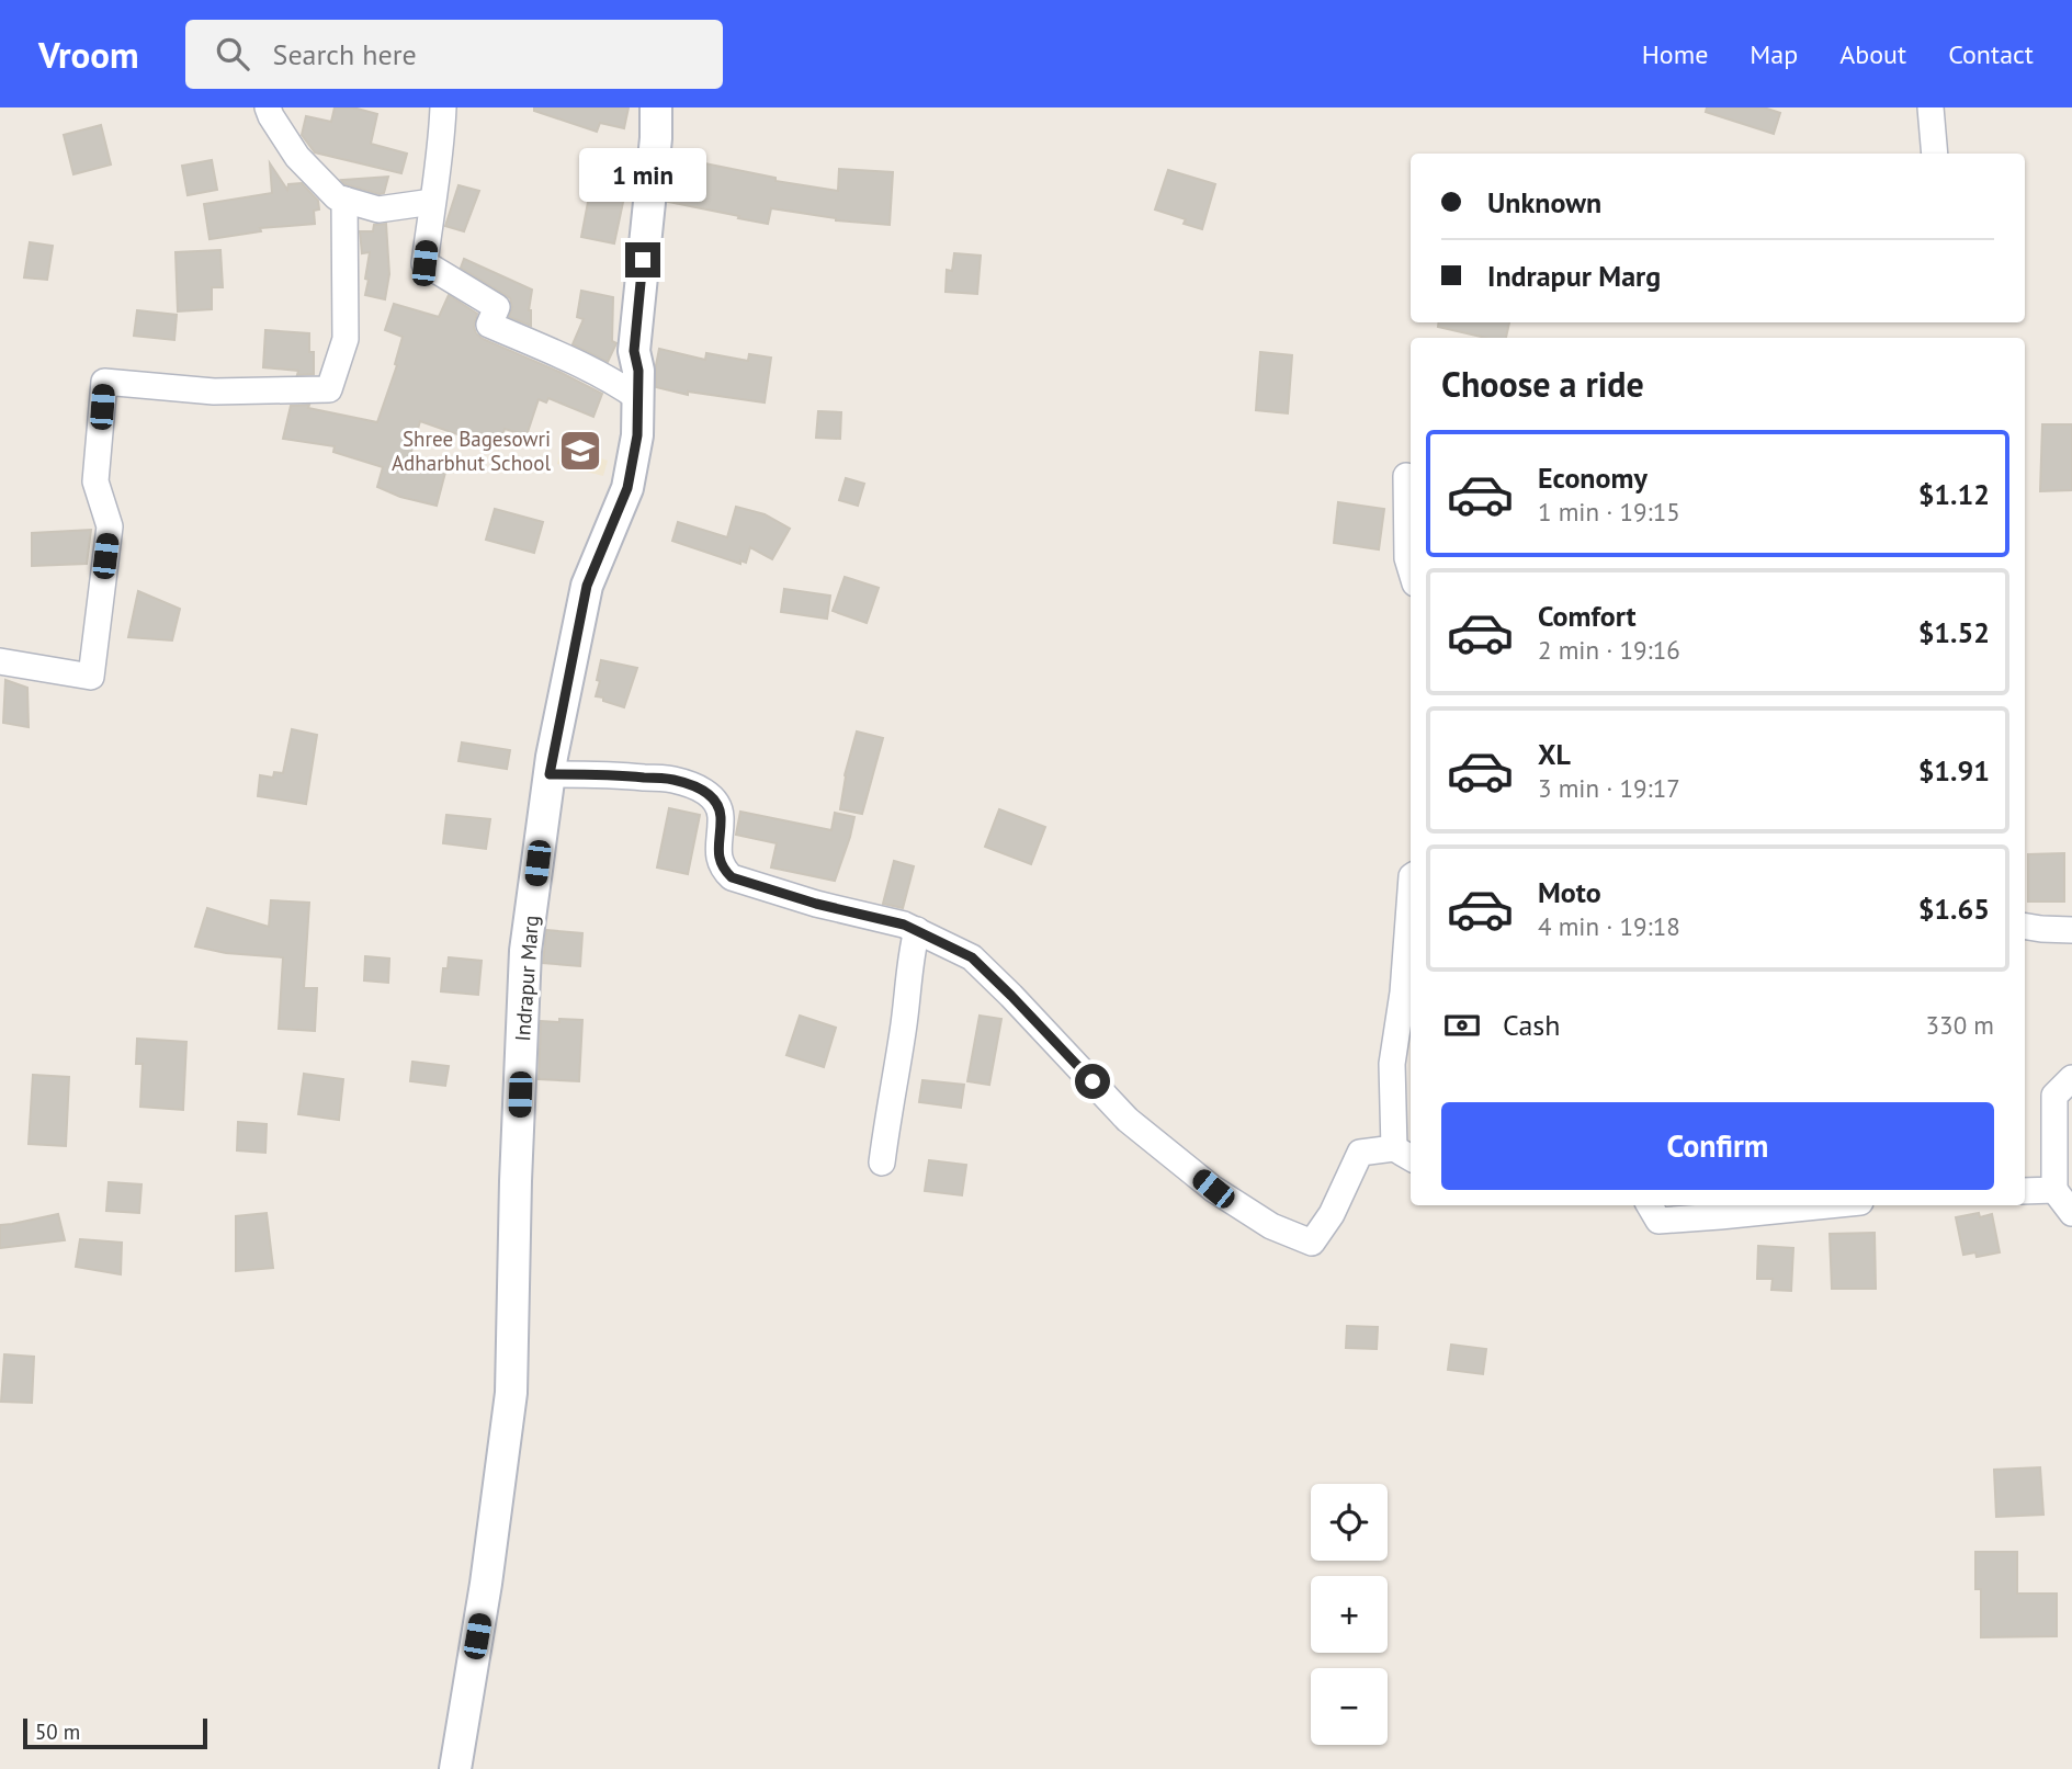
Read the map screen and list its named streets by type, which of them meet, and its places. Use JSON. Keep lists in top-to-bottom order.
{
  "streets": {
    "street": ["Indrapur Marg"]
  },
  "places": {
    "school or university": ["Shree Bagesowri Adharbhut School"]
  },
  "scale_bar": "50 m",
  "page": {
    "header": "Vroom",
    "search": "Search here",
    "nav": [
      "Home",
      "Map",
      "About",
      "Contact"
    ],
    "bubble": "1 min",
    "banner": ["Unknown", "Indrapur Marg"],
    "heading": "Choose a ride",
    "list": [
      {
        "name": "Economy",
        "note": "1 min · 19:15",
        "value": "$1.12"
      },
      {
        "name": "Comfort",
        "note": "2 min · 19:16",
        "value": "$1.52"
      },
      {
        "name": "XL",
        "note": "3 min · 19:17",
        "value": "$1.91"
      },
      {
        "name": "Moto",
        "note": "4 min · 19:18",
        "value": "$1.65"
      }
    ],
    "pay": ["Cash", "330 m"],
    "buttons": "Confirm",
    "map_buttons": ["+", "−"],
    "scale": "50 m"
  }
}
